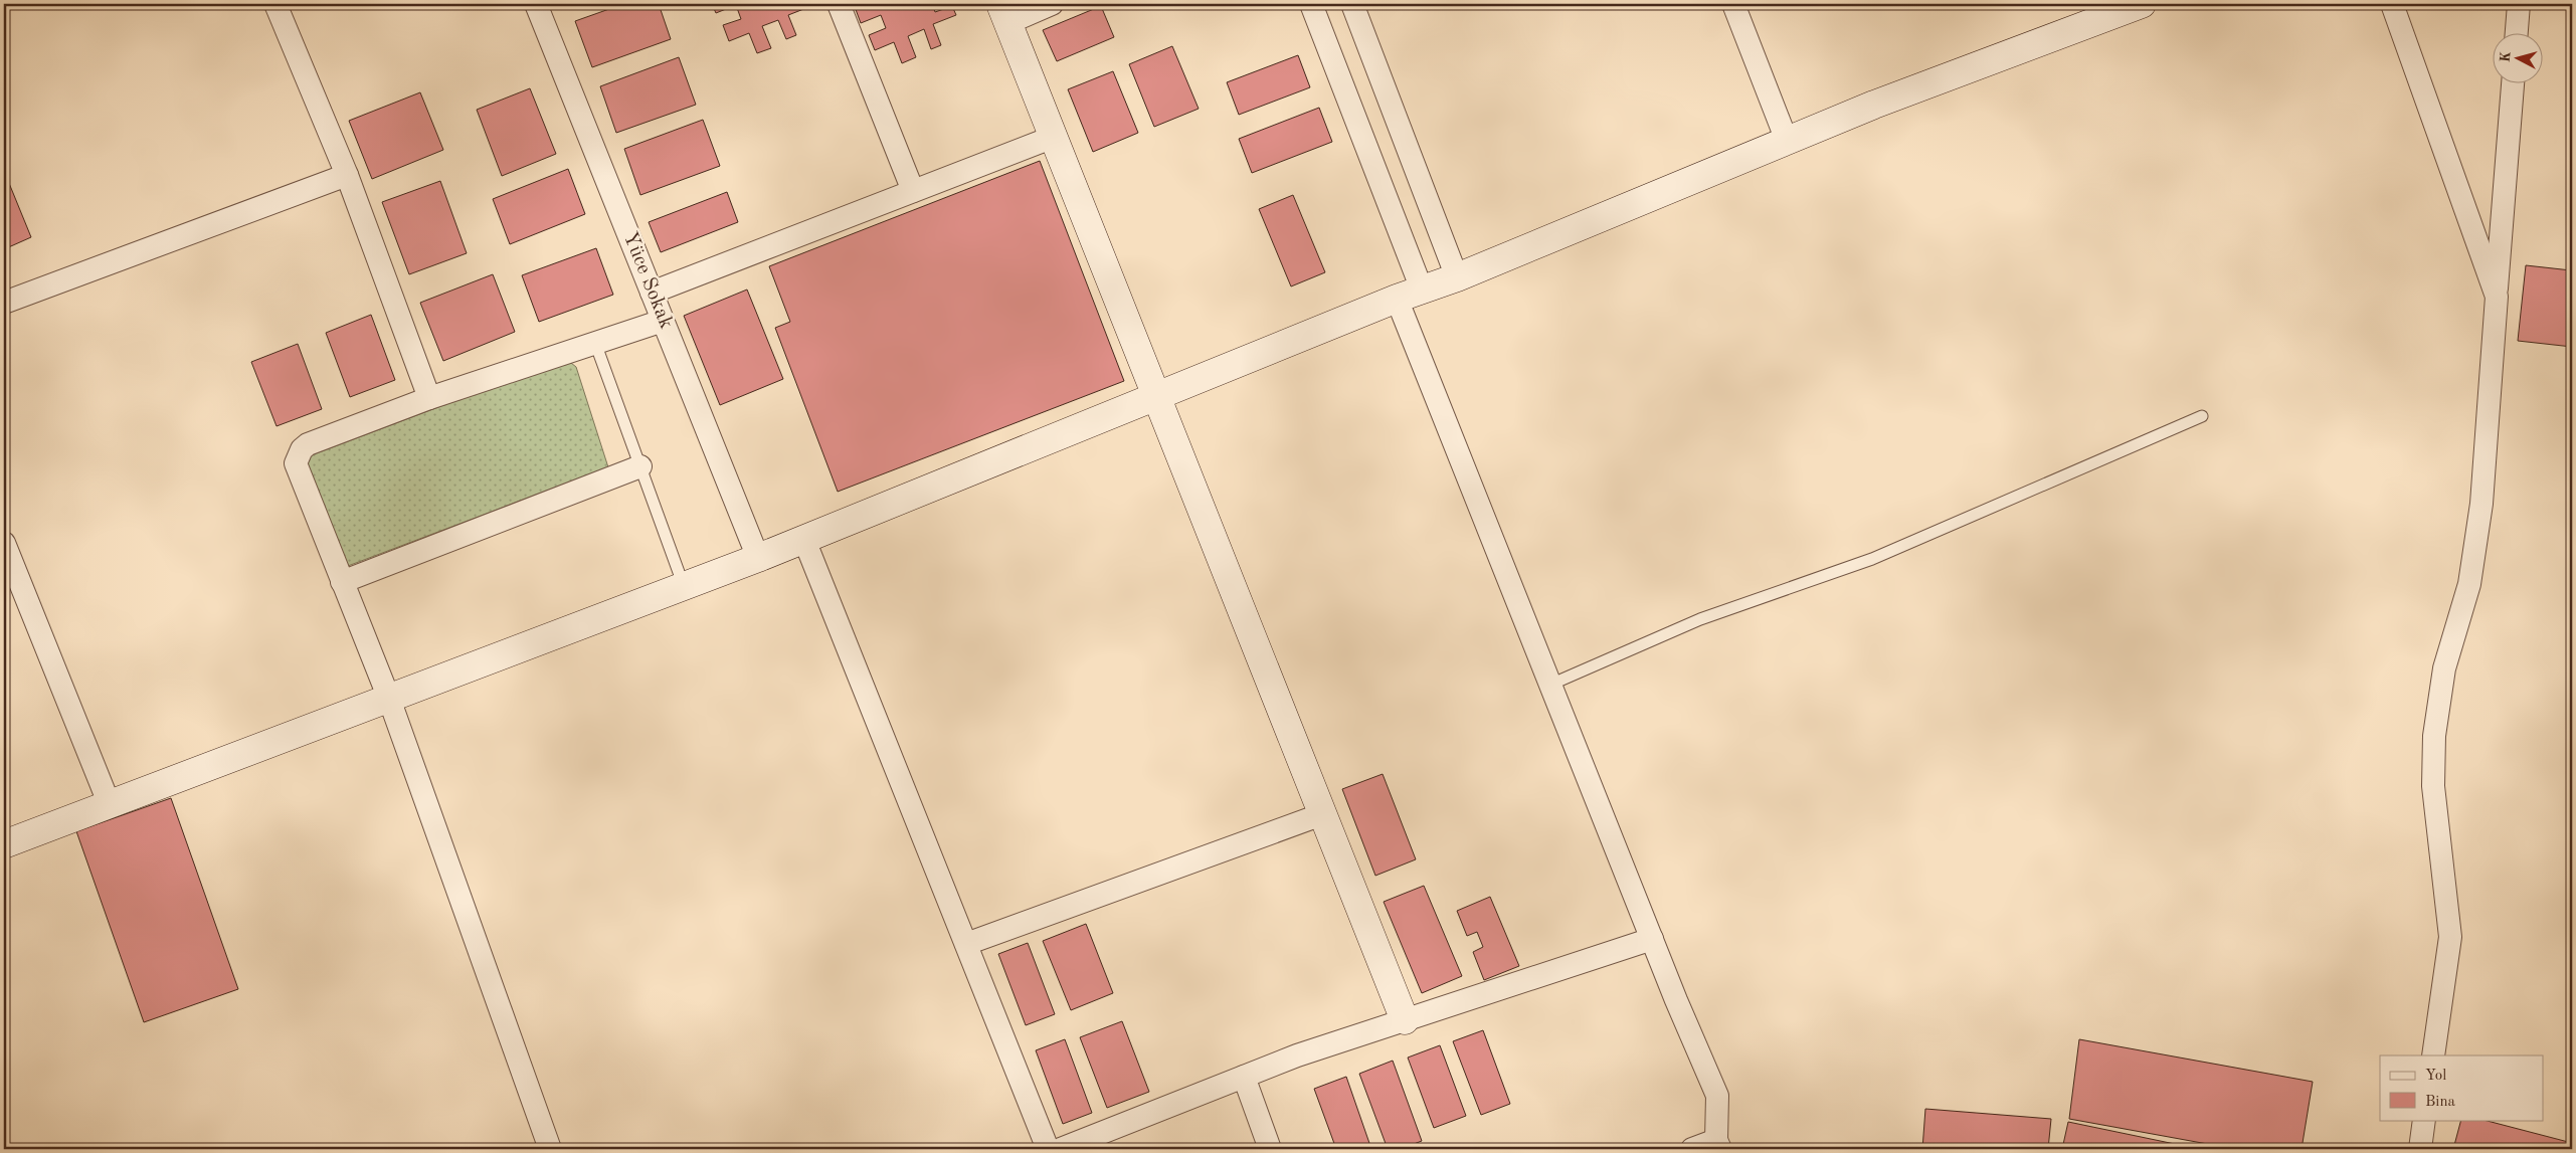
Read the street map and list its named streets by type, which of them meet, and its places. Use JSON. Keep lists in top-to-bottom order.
{
  "streets": {
    "street": ["Yüce Sokak"]
  },
  "legend": ["Yol", "Bina"],
  "north": "left"
}
